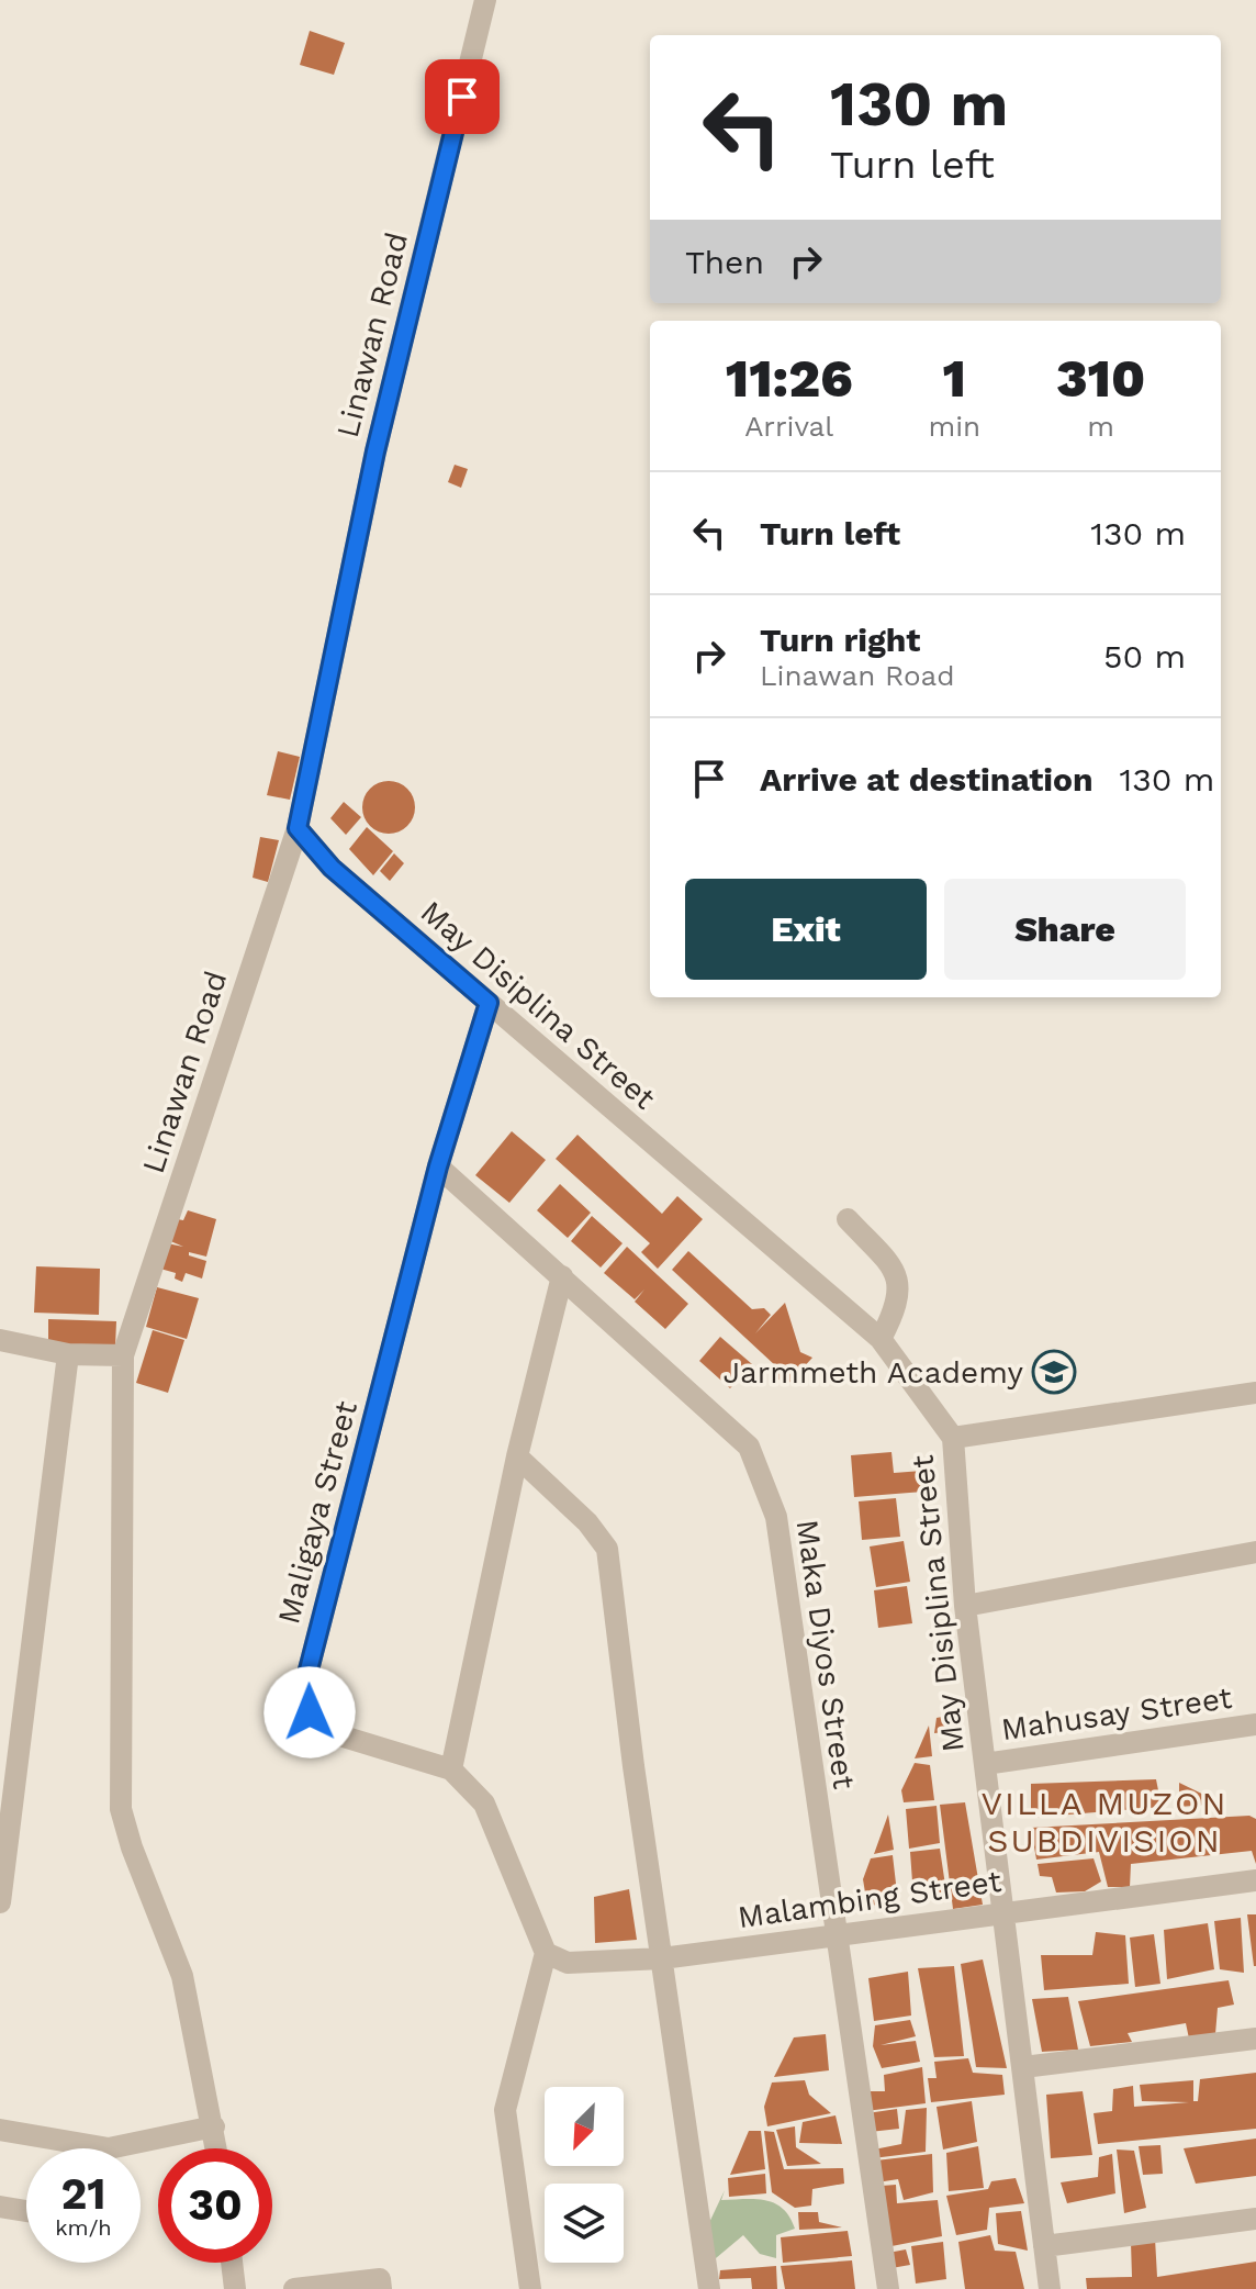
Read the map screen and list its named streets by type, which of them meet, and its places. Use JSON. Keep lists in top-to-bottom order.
{
  "streets": {
    "street": [
      "Linawan Road",
      "May Disiplina Street",
      "Maligaya Street",
      "Maka Diyos Street",
      "Mahusay Street",
      "Malambing Street"
    ]
  },
  "crossings": [
    ["Linawan Road", "May Disiplina Street"],
    ["May Disiplina Street", "Maligaya Street"],
    ["May Disiplina Street", "Mahusay Street"],
    ["May Disiplina Street", "Malambing Street"],
    ["Maligaya Street", "Maka Diyos Street"],
    ["Maligaya Street", "Malambing Street"],
    ["Maka Diyos Street", "Malambing Street"]
  ],
  "districts": ["VILLA MUZON SUBDIVISION"],
  "places": {
    "school or university": ["Jarmmeth Academy"]
  },
  "north": "bottom left",
  "page": {
    "turn": ["130 m", "Turn left"],
    "then": "Then",
    "eta": [
      "11:26",
      "Arrival",
      "1",
      "min",
      "310",
      "m"
    ],
    "list": [
      {
        "name": "Turn left",
        "value": "130 m"
      },
      {
        "name": "Turn right",
        "note": "Linawan Road",
        "value": "50 m"
      },
      {
        "name": "Arrive at destination",
        "value": "130 m"
      }
    ],
    "buttons": ["Exit", "Share"],
    "speed": "21 km/h",
    "limit": "30"
  }
}
